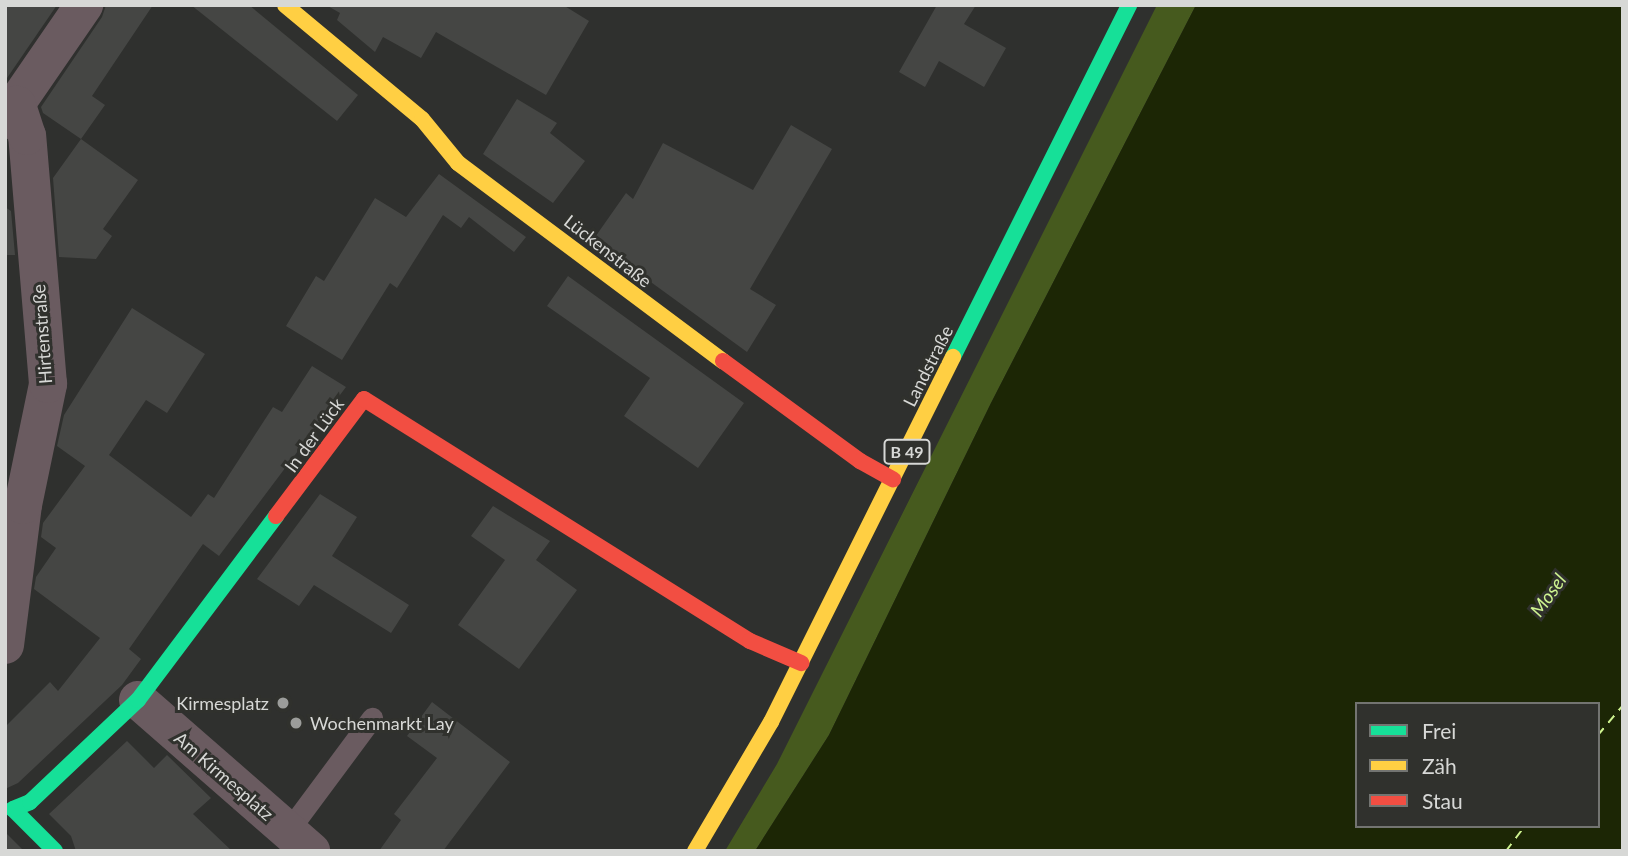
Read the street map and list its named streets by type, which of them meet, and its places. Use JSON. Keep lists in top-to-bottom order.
{
  "streets": {
    "street": [
      "Lückenstraße",
      "Hirtenstraße",
      "Landstraße",
      "In der Lück",
      "B 49",
      "Am Kirmesplatz"
    ]
  },
  "crossings": [
    ["Lückenstraße", "Landstraße"],
    ["Landstraße", "In der Lück"],
    ["In der Lück", "Am Kirmesplatz"]
  ],
  "water": ["Mosel"],
  "places": ["Kirmesplatz", "Wochenmarkt Lay"],
  "legend": ["Frei", "Zäh", "Stau"]
}
